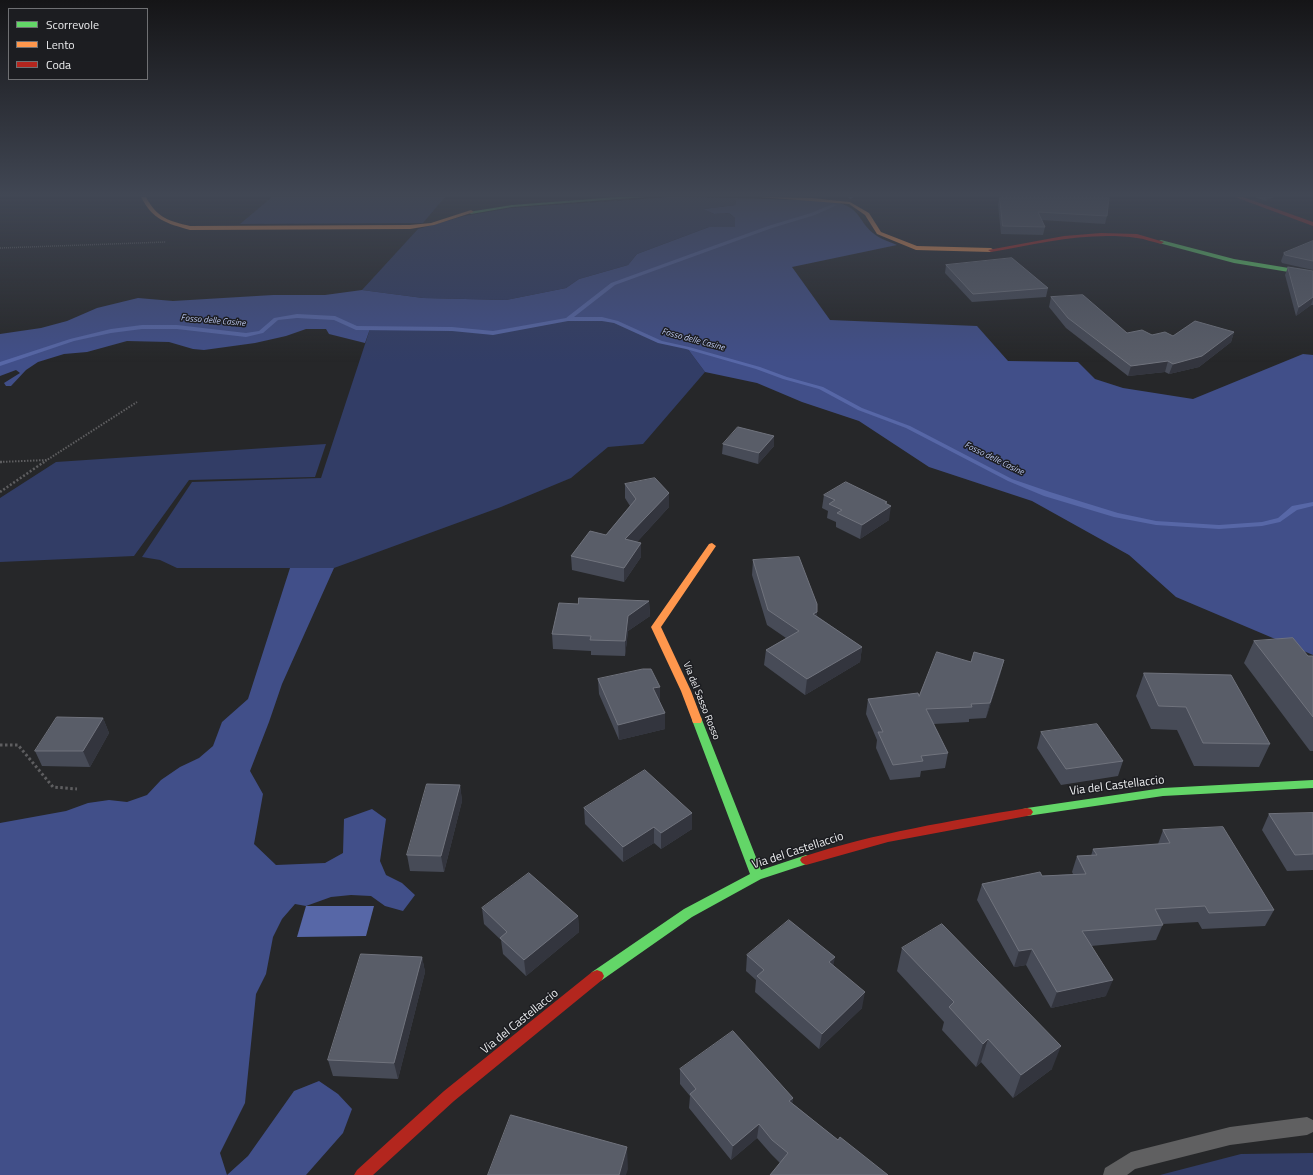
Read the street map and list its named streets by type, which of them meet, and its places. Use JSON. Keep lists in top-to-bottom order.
{
  "streets": {
    "street": ["Via del Sasso Rosso", "Via del Castellaccio"]
  },
  "crossings": [
    ["Via del Sasso Rosso", "Via del Castellaccio"]
  ],
  "water": ["Fosso delle Casine"],
  "legend": ["Scorrevole", "Lento", "Coda"]
}
